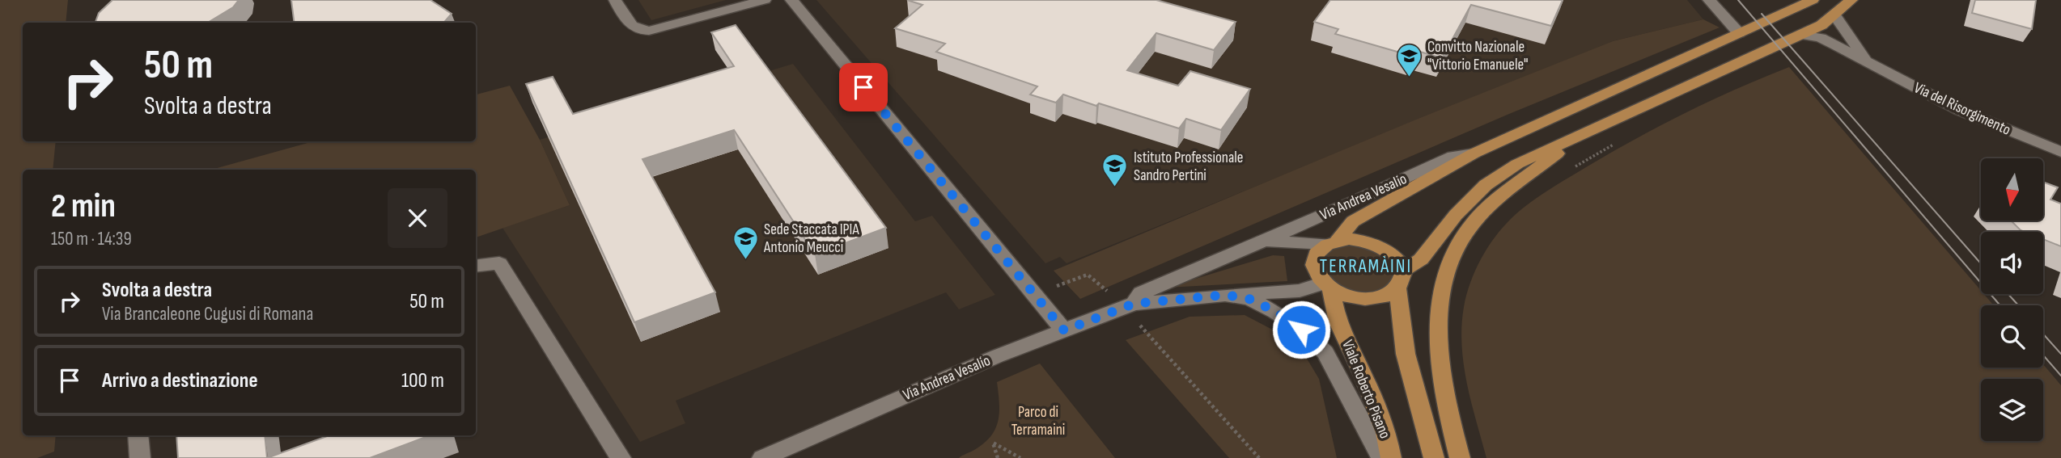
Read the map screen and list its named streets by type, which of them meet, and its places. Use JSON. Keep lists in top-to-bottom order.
{
  "streets": {
    "main road": ["Via Andrea Vesalio", "Viale Roberto Pisano"],
    "street": ["Via del Risorgimento"]
  },
  "crossings": [
    ["Via Andrea Vesalio", "Viale Roberto Pisano"]
  ],
  "districts": ["TERRAMÀINI"],
  "parks": ["Parco di Terramaini"],
  "places": {
    "school or university": ["Convitto Nazionale \"Vittorio Emanuele\"", "Istituto Professionale Sandro Pertini", "Sede Staccata IPIA Antonio Meucci"]
  },
  "north": "bottom",
  "page": {
    "turn": ["50 m", "Svolta a destra"],
    "heading": ["2 min", "150 m · 14:39"],
    "list": [
      {
        "name": "Svolta a destra",
        "note": "Via Brancaleone Cugusi di Romana",
        "value": "50 m"
      },
      {
        "name": "Arrivo a destinazione",
        "value": "100 m"
      }
    ]
  }
}
